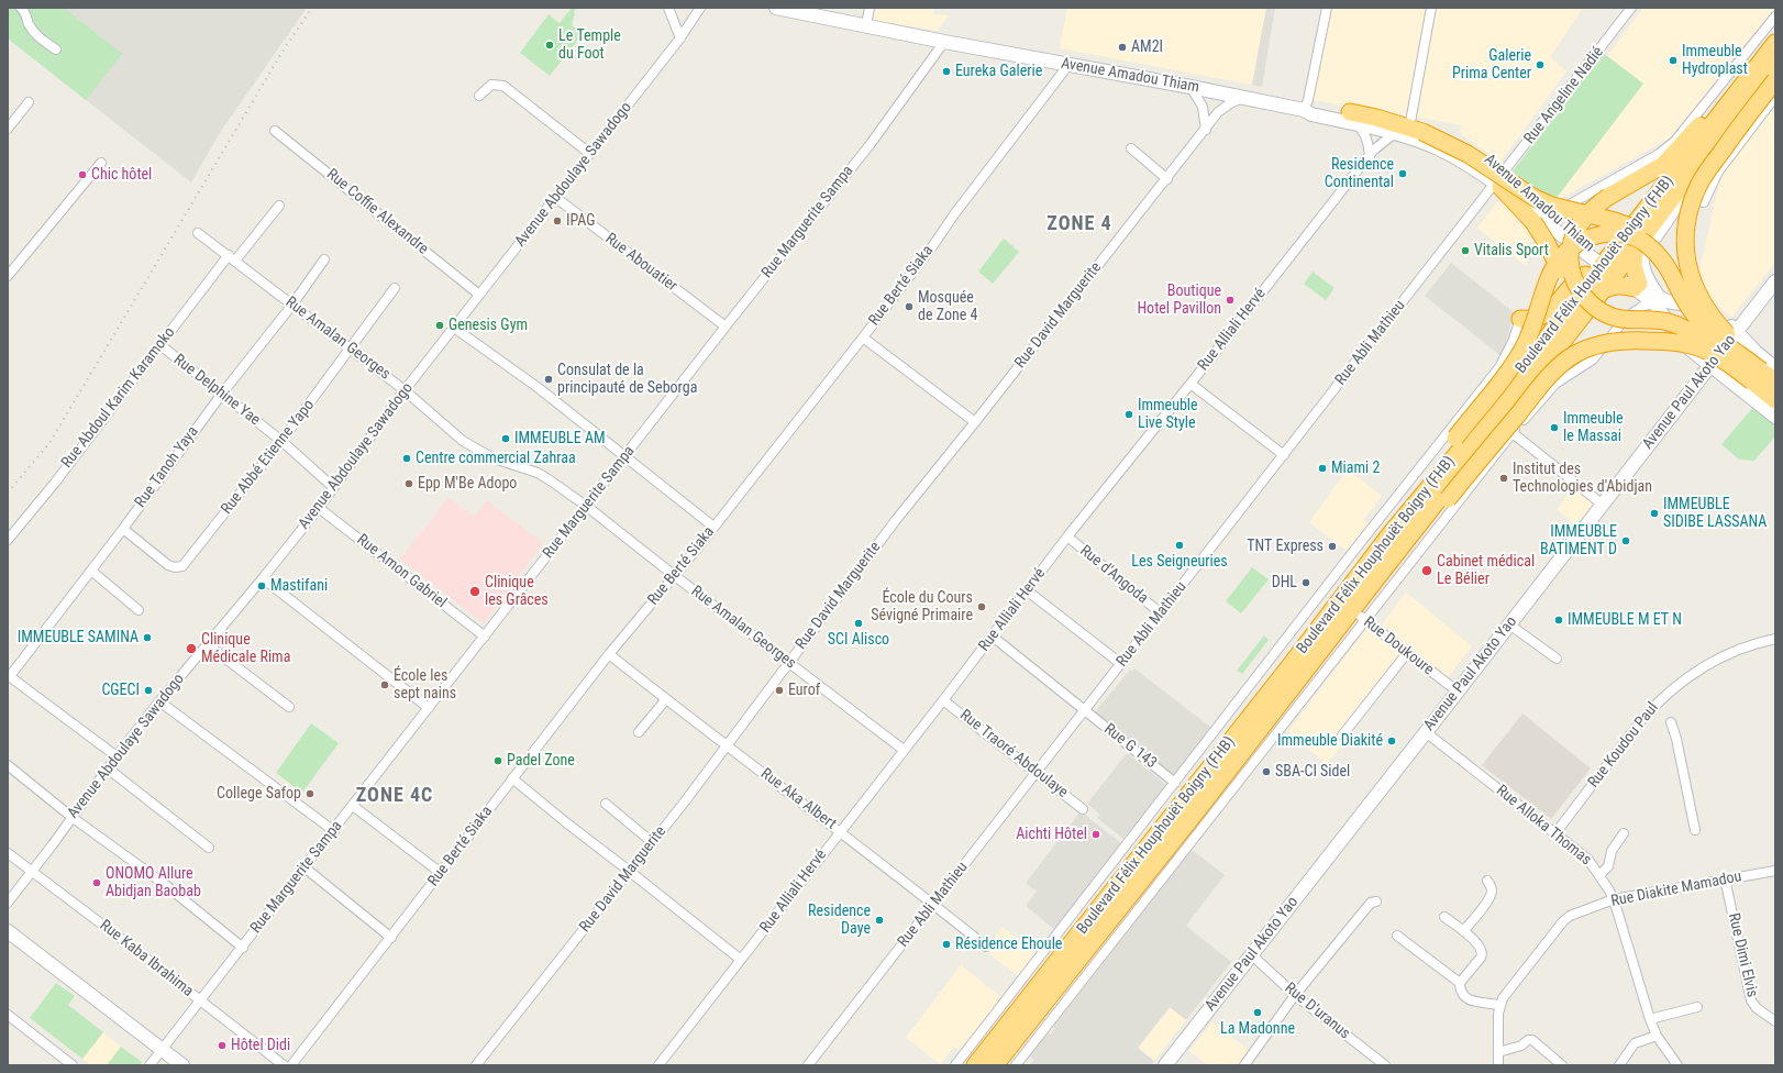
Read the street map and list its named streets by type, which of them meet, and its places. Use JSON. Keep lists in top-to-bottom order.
{
  "streets": {
    "highway": ["Boulevard Félix Houphouët Boigny (FHB)"],
    "street": [
      "Avenue Amadou Thiam",
      "Rue Angeline Nadié",
      "Avenue Abdoulaye Sawadogo",
      "Rue Coffie Alexandre",
      "Rue Marguerite Sampa",
      "Rue Abouatier",
      "Rue Berté Siaka",
      "Rue David Marguerite",
      "Rue Alliali Hervé",
      "Rue Amalan Georges",
      "Rue Abli Mathieu",
      "Rue Delphine Yae",
      "Avenue Paul Akoto Yao",
      "Rue Abdoul Karim Karamoko",
      "Rue Abbé Etienne Yapo",
      "Rue Tanoh Yaya",
      "Rue Amon Gabriel",
      "Rue d'Angoda",
      "Rue Doukoure",
      "Rue Koudou Paul",
      "Rue G 143",
      "Rue Traoré Abdoulaye",
      "Rue Aka Albert",
      "Rue Alloka Thomas",
      "Rue Diakite Mamadou",
      "Rue Dimi Elvis",
      "Rue Kaba Ibrahima",
      "Rue D'uranus"
    ]
  },
  "crossings": [
    ["Avenue Amadou Thiam", "Rue Angeline Nadié"],
    ["Avenue Amadou Thiam", "Rue Marguerite Sampa"],
    ["Avenue Amadou Thiam", "Boulevard Félix Houphouët Boigny (FHB)"],
    ["Avenue Amadou Thiam", "Rue Berté Siaka"],
    ["Avenue Amadou Thiam", "Rue David Marguerite"],
    ["Avenue Amadou Thiam", "Rue Alliali Hervé"],
    ["Avenue Amadou Thiam", "Rue Abli Mathieu"],
    ["Rue Angeline Nadié", "Rue Abli Mathieu"],
    ["Avenue Abdoulaye Sawadogo", "Rue Coffie Alexandre"],
    ["Avenue Abdoulaye Sawadogo", "Rue Abouatier"],
    ["Avenue Abdoulaye Sawadogo", "Rue Amalan Georges"],
    ["Avenue Abdoulaye Sawadogo", "Rue Delphine Yae"],
    ["Avenue Abdoulaye Sawadogo", "Rue Amon Gabriel"],
    ["Avenue Abdoulaye Sawadogo", "Rue Kaba Ibrahima"],
    ["Rue Marguerite Sampa", "Rue Abouatier"],
    ["Rue Marguerite Sampa", "Rue Amalan Georges"],
    ["Rue Marguerite Sampa", "Rue Amon Gabriel"],
    ["Rue Marguerite Sampa", "Rue Kaba Ibrahima"],
    ["Boulevard Félix Houphouët Boigny (FHB)", "Rue Doukoure"],
    ["Rue Berté Siaka", "Rue Amalan Georges"],
    ["Rue Berté Siaka", "Rue Aka Albert"],
    ["Rue David Marguerite", "Rue Amalan Georges"],
    ["Rue David Marguerite", "Rue Aka Albert"],
    ["Rue Alliali Hervé", "Rue Amalan Georges"],
    ["Rue Alliali Hervé", "Rue d'Angoda"],
    ["Rue Alliali Hervé", "Rue G 143"],
    ["Rue Alliali Hervé", "Rue Traoré Abdoulaye"],
    ["Rue Alliali Hervé", "Rue Aka Albert"],
    ["Rue Amalan Georges", "Rue Abdoul Karim Karamoko"],
    ["Rue Amalan Georges", "Rue Abbé Etienne Yapo"],
    ["Rue Amalan Georges", "Rue Tanoh Yaya"],
    ["Rue Abli Mathieu", "Rue d'Angoda"],
    ["Rue Abli Mathieu", "Rue G 143"],
    ["Rue Abli Mathieu", "Rue Traoré Abdoulaye"],
    ["Rue Abli Mathieu", "Rue Aka Albert"],
    ["Rue Delphine Yae", "Rue Abdoul Karim Karamoko"],
    ["Rue Delphine Yae", "Rue Abbé Etienne Yapo"],
    ["Rue Delphine Yae", "Rue Tanoh Yaya"],
    ["Avenue Paul Akoto Yao", "Rue Doukoure"],
    ["Avenue Paul Akoto Yao", "Rue Alloka Thomas"],
    ["Avenue Paul Akoto Yao", "Rue D'uranus"],
    ["Rue Abbé Etienne Yapo", "Rue Tanoh Yaya"],
    ["Rue Koudou Paul", "Rue Alloka Thomas"],
    ["Rue Alloka Thomas", "Rue Diakite Mamadou"],
    ["Rue Diakite Mamadou", "Rue Dimi Elvis"]
  ],
  "districts": ["ZONE 4", "ZONE 4C"],
  "places": [
    "Le Temple du Foot",
    "AM2I",
    "Immeuble Hydroplast",
    "Galerie Prima Center",
    "Eureka Galerie",
    "Residence Continental",
    "Chic hôtel",
    "IPAG",
    "Vitalis Sport",
    "Boutique Hotel Pavillon",
    "Mosquée de Zone 4",
    "Genesis Gym",
    "Consulat de la principauté de Seborga",
    "Immeuble Live Style",
    "Immeuble le Massai",
    "IMMEUBLE AM",
    "Centre commercial Zahraa",
    "Miami 2",
    "Institut des Technologies d'Abidjan",
    "Epp M'Be Adopo",
    "IMMEUBLE SIDIBE LASSANA",
    "IMMEUBLE BATIMENT D",
    "Les Seigneuries",
    "TNT Express",
    "Cabinet médical Le Bélier",
    "DHL",
    "Mastifani",
    "Clinique les Grâces",
    "École du Cours Sévigné Primaire",
    "IMMEUBLE M ET N",
    "SCI Alisco",
    "IMMEUBLE SAMINA",
    "Clinique Médicale Rima",
    "École les sept nains",
    "CGECI",
    "Eurof",
    "Immeuble Diakité",
    "Padel Zone",
    "SBA-CI Sidel",
    "College Safop",
    "Aichti Hôtel",
    "ONOMO Allure Abidjan Baobab",
    "Residence Daye",
    "Résidence Ehoule",
    "La Madonne",
    "Hôtel Didi"
  ]
}
